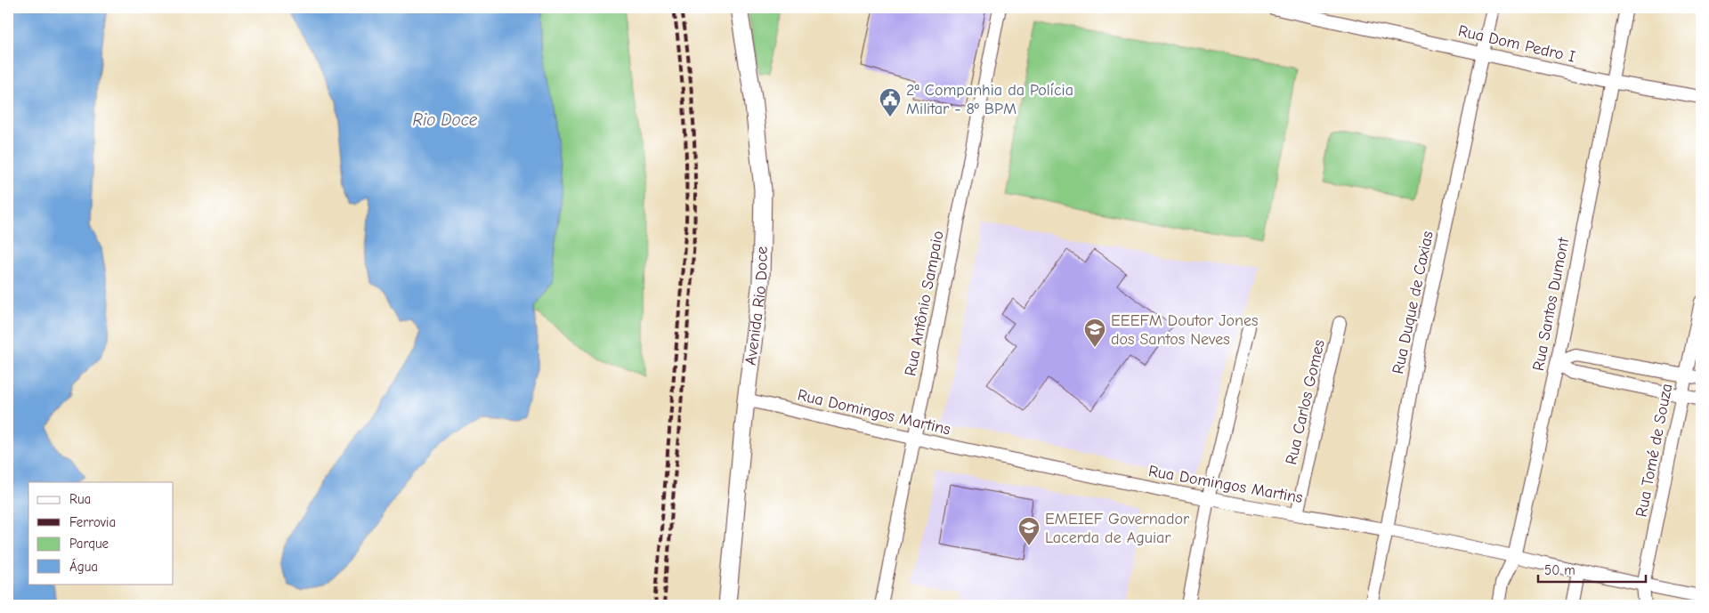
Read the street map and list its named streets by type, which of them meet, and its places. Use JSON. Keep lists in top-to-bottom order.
{
  "streets": {
    "street": [
      "Rua Dom Pedro I",
      "Rua Duque de Caxias",
      "Rua Antônio Sampaio",
      "Rua Santos Dumont",
      "Avenida Rio Doce",
      "Rua Carlos Gomes",
      "Rua Domingos Martins",
      "Rua Tomé de Souza"
    ]
  },
  "crossings": [
    ["Rua Dom Pedro I", "Rua Duque de Caxias"],
    ["Rua Dom Pedro I", "Rua Santos Dumont"],
    ["Rua Duque de Caxias", "Rua Domingos Martins"],
    ["Rua Antônio Sampaio", "Rua Domingos Martins"],
    ["Rua Santos Dumont", "Rua Domingos Martins"],
    ["Avenida Rio Doce", "Rua Domingos Martins"],
    ["Rua Carlos Gomes", "Rua Domingos Martins"],
    ["Rua Domingos Martins", "Rua Tomé de Souza"]
  ],
  "water": ["Rio Doce"],
  "places": {
    "public building": ["2ª Companhia da Polícia Militar - 8º BPM"],
    "school or university": ["EEEFM Doutor Jones dos Santos Neves", "EMEIEF Governador Lacerda de Aguiar"]
  },
  "legend": [
    "Rua",
    "Ferrovia",
    "Parque",
    "Água"
  ],
  "scale_bar": "50 m"
}
